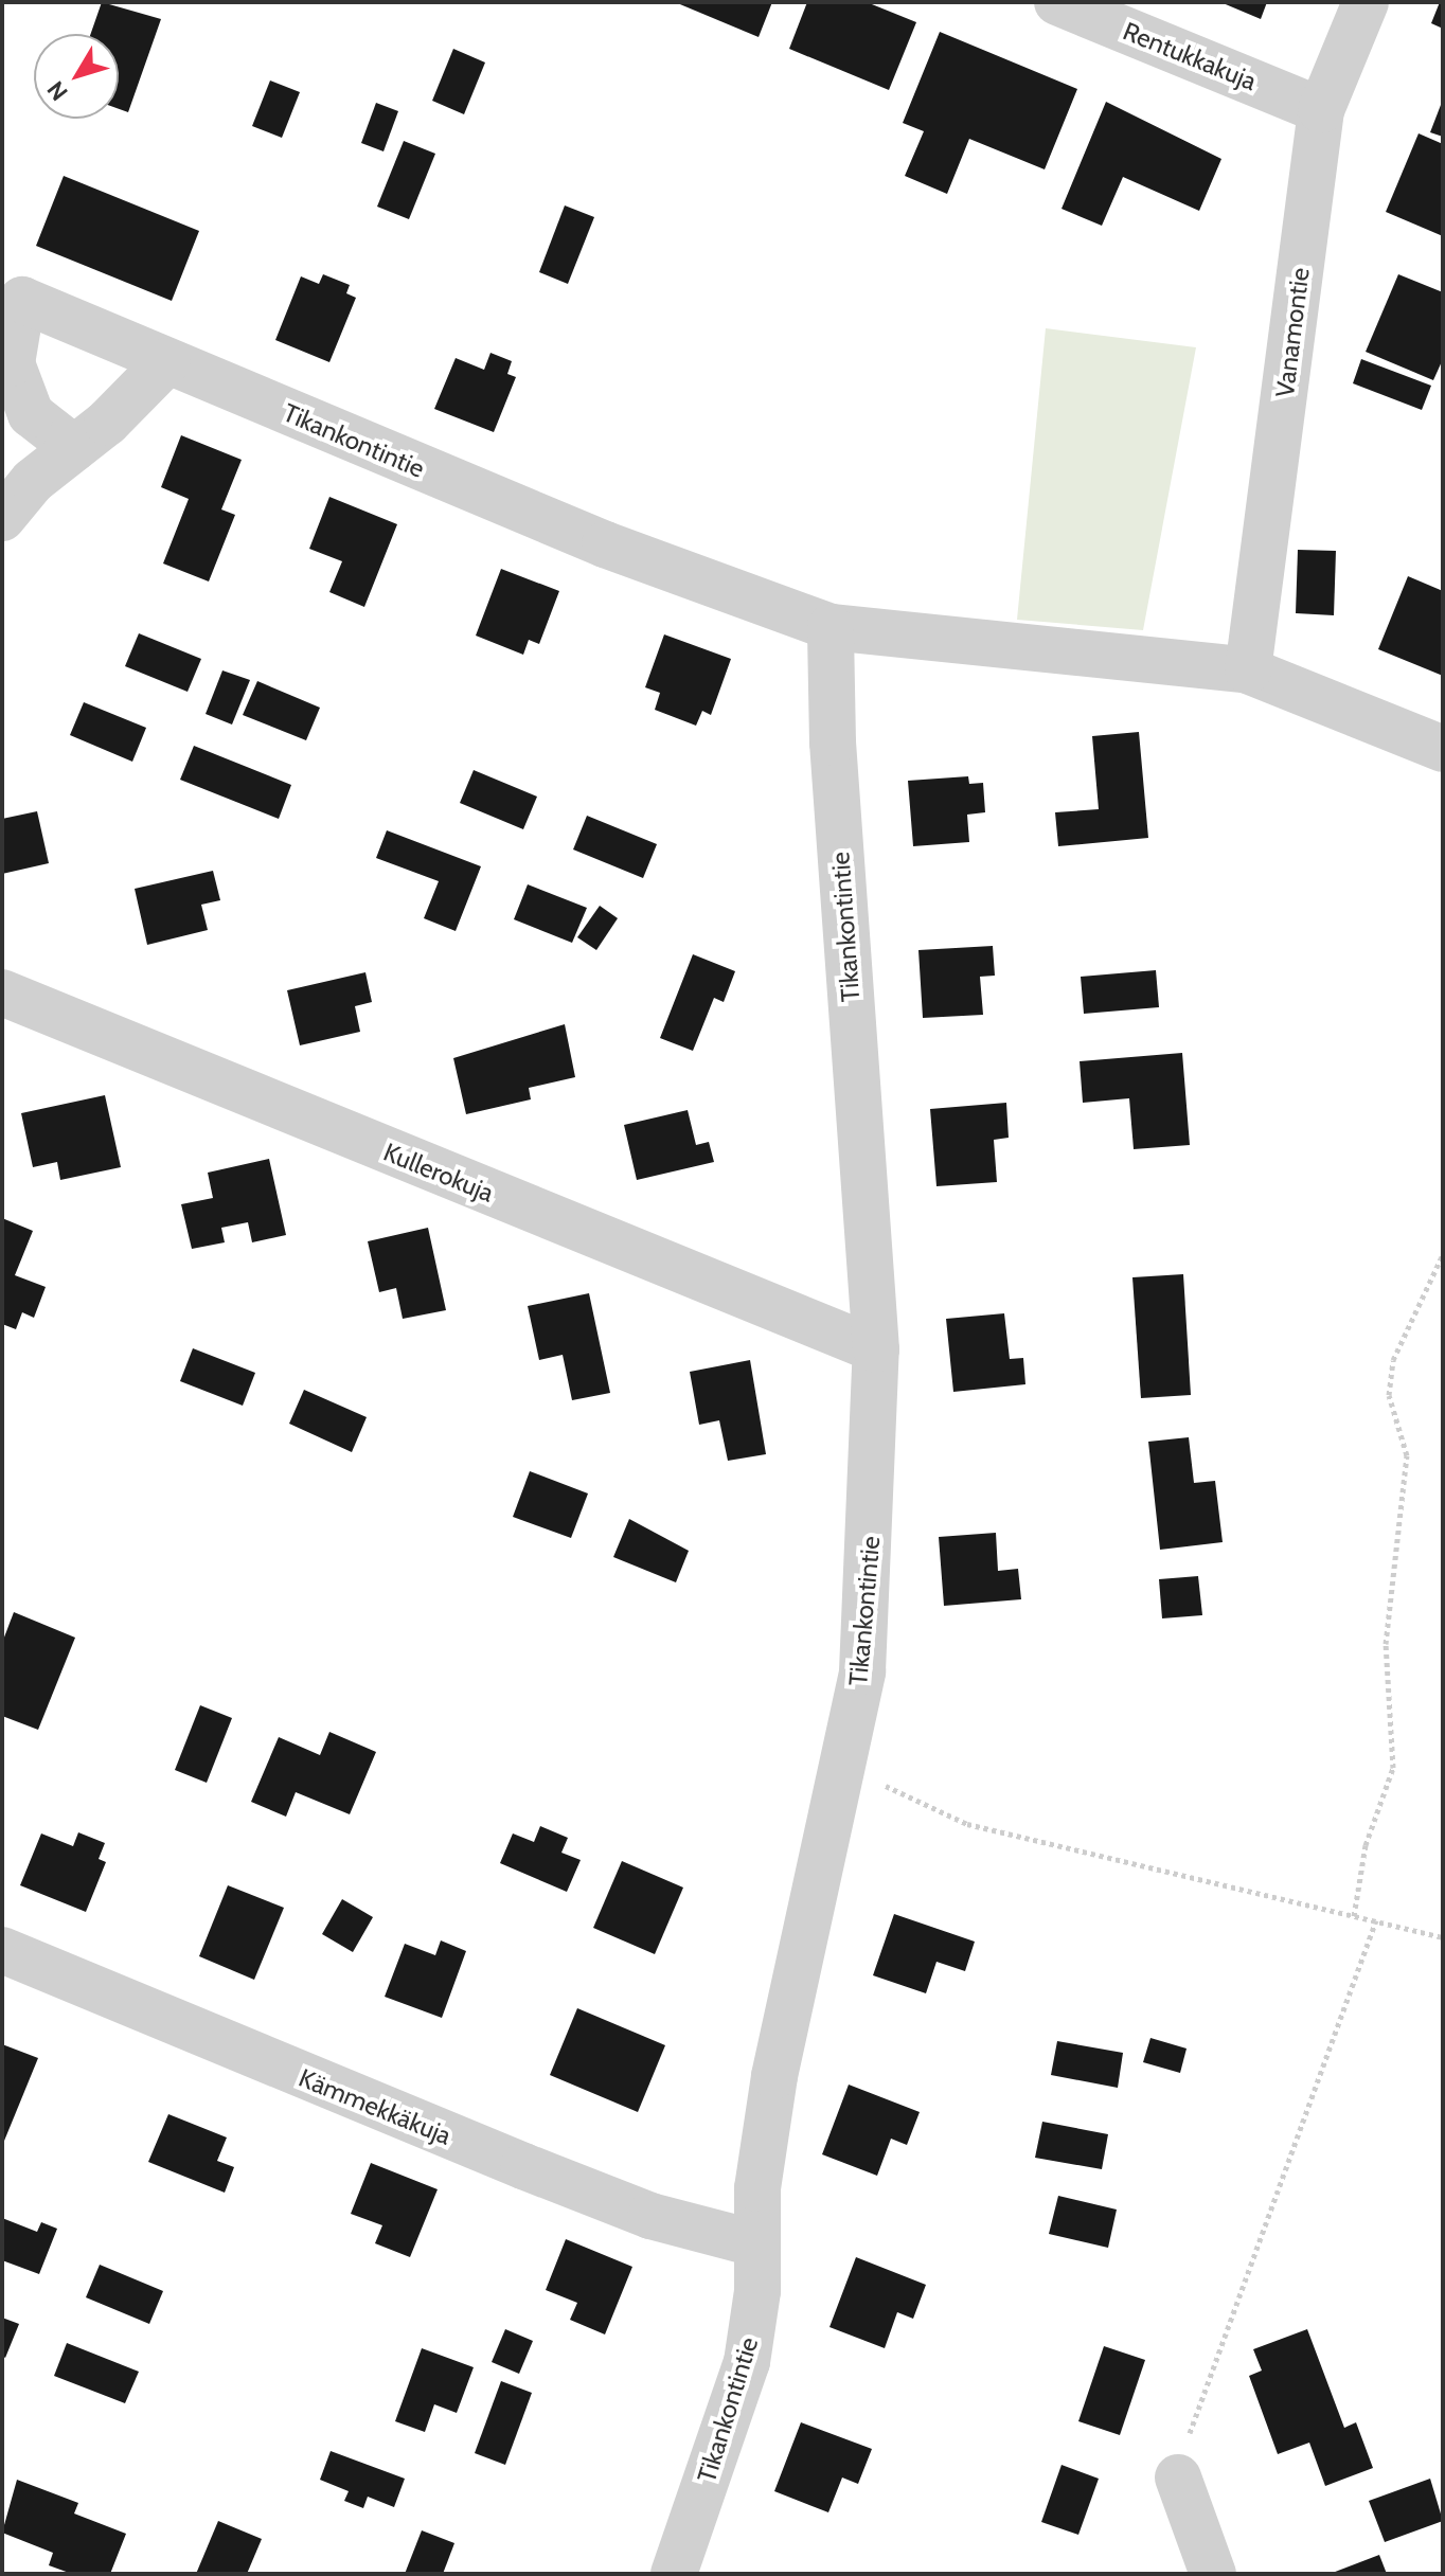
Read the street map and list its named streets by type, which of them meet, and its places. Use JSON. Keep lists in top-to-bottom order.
{
  "streets": {
    "street": [
      "Rentukkakuja",
      "Vanamontie",
      "Tikankontintie",
      "Kullerokuja",
      "Kämmekkäkuja"
    ]
  },
  "crossings": [
    ["Rentukkakuja", "Vanamontie"],
    ["Vanamontie", "Tikankontintie"],
    ["Tikankontintie", "Kullerokuja"],
    ["Tikankontintie", "Kämmekkäkuja"]
  ],
  "north": "bottom left"
}
